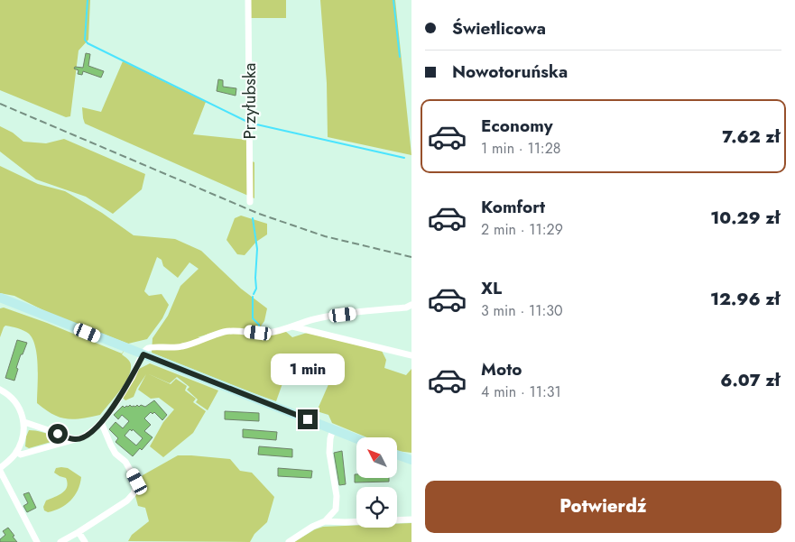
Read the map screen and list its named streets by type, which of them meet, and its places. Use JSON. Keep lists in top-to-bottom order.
{
  "streets": {
    "street": ["Przyłubska"]
  },
  "north": "top left",
  "page": {
    "banner": ["Świetlicowa", "Nowotoruńska"],
    "list": [
      {
        "name": "Economy",
        "note": "1 min · 11:28",
        "value": "7.62 zł"
      },
      {
        "name": "Komfort",
        "note": "2 min · 11:29",
        "value": "10.29 zł"
      },
      {
        "name": "XL",
        "note": "3 min · 11:30",
        "value": "12.96 zł"
      },
      {
        "name": "Moto",
        "note": "4 min · 11:31",
        "value": "6.07 zł"
      }
    ],
    "bubble": "1 min",
    "buttons": "Potwierdź"
  }
}
